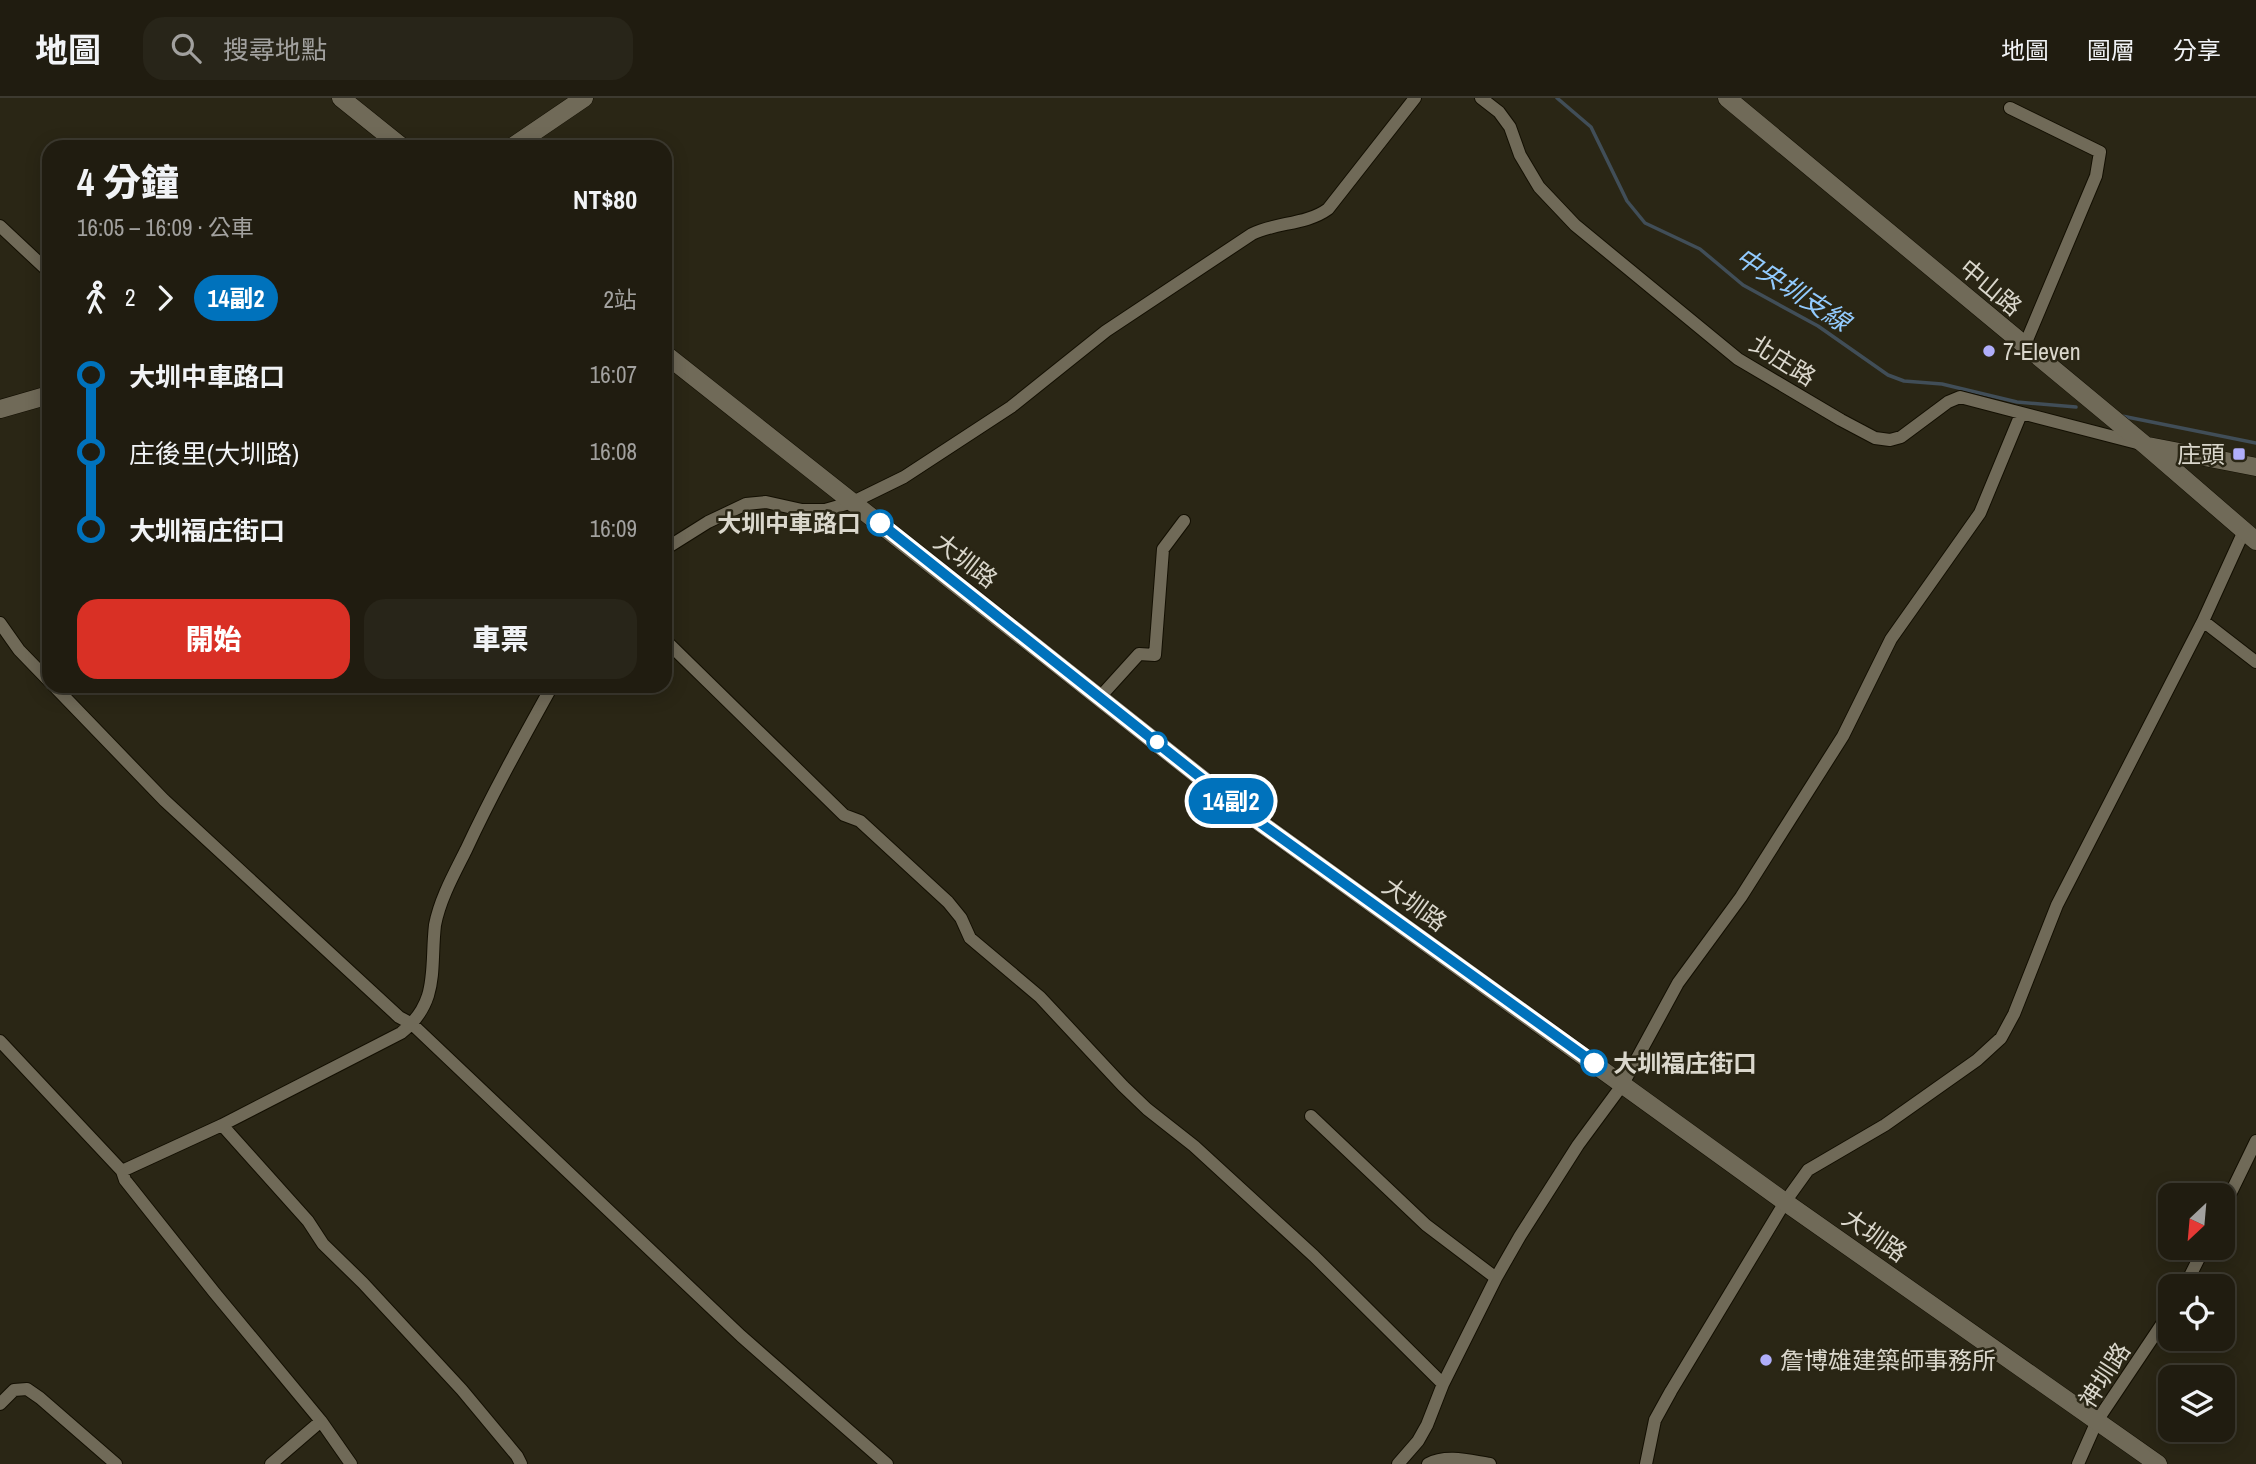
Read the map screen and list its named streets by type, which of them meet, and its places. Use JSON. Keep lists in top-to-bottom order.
{
  "streets": {
    "street": [
      "中山路",
      "北庄路",
      "大圳路",
      "神圳路"
    ]
  },
  "crossings": [
    ["中山路", "北庄路"],
    ["大圳路", "神圳路"]
  ],
  "water": ["中央圳支線"],
  "places": {
    "other": [
      "7-Eleven",
      "大圳中車路口",
      "大圳福庄街口",
      "詹博雄建築師事務所"
    ],
    "transit": ["庄頭"]
  },
  "lines": ["bus line 14副2"],
  "north": "bottom left",
  "page": {
    "header": "地圖",
    "search": "搜尋地點",
    "nav": ["地圖", "圖層", "分享"],
    "on_map": "14副2",
    "heading": ["4 分鐘", "16:05 – 16:09 · 公車", "NT$80"],
    "legs": ["2", "14副2", "2站"],
    "list": [
      {
        "name": "大圳中車路口",
        "value": "16:07"
      },
      {
        "name": "庄後里(大圳路)",
        "value": "16:08"
      },
      {
        "name": "大圳福庄街口",
        "value": "16:09"
      }
    ],
    "buttons": ["開始", "車票"]
  }
}
